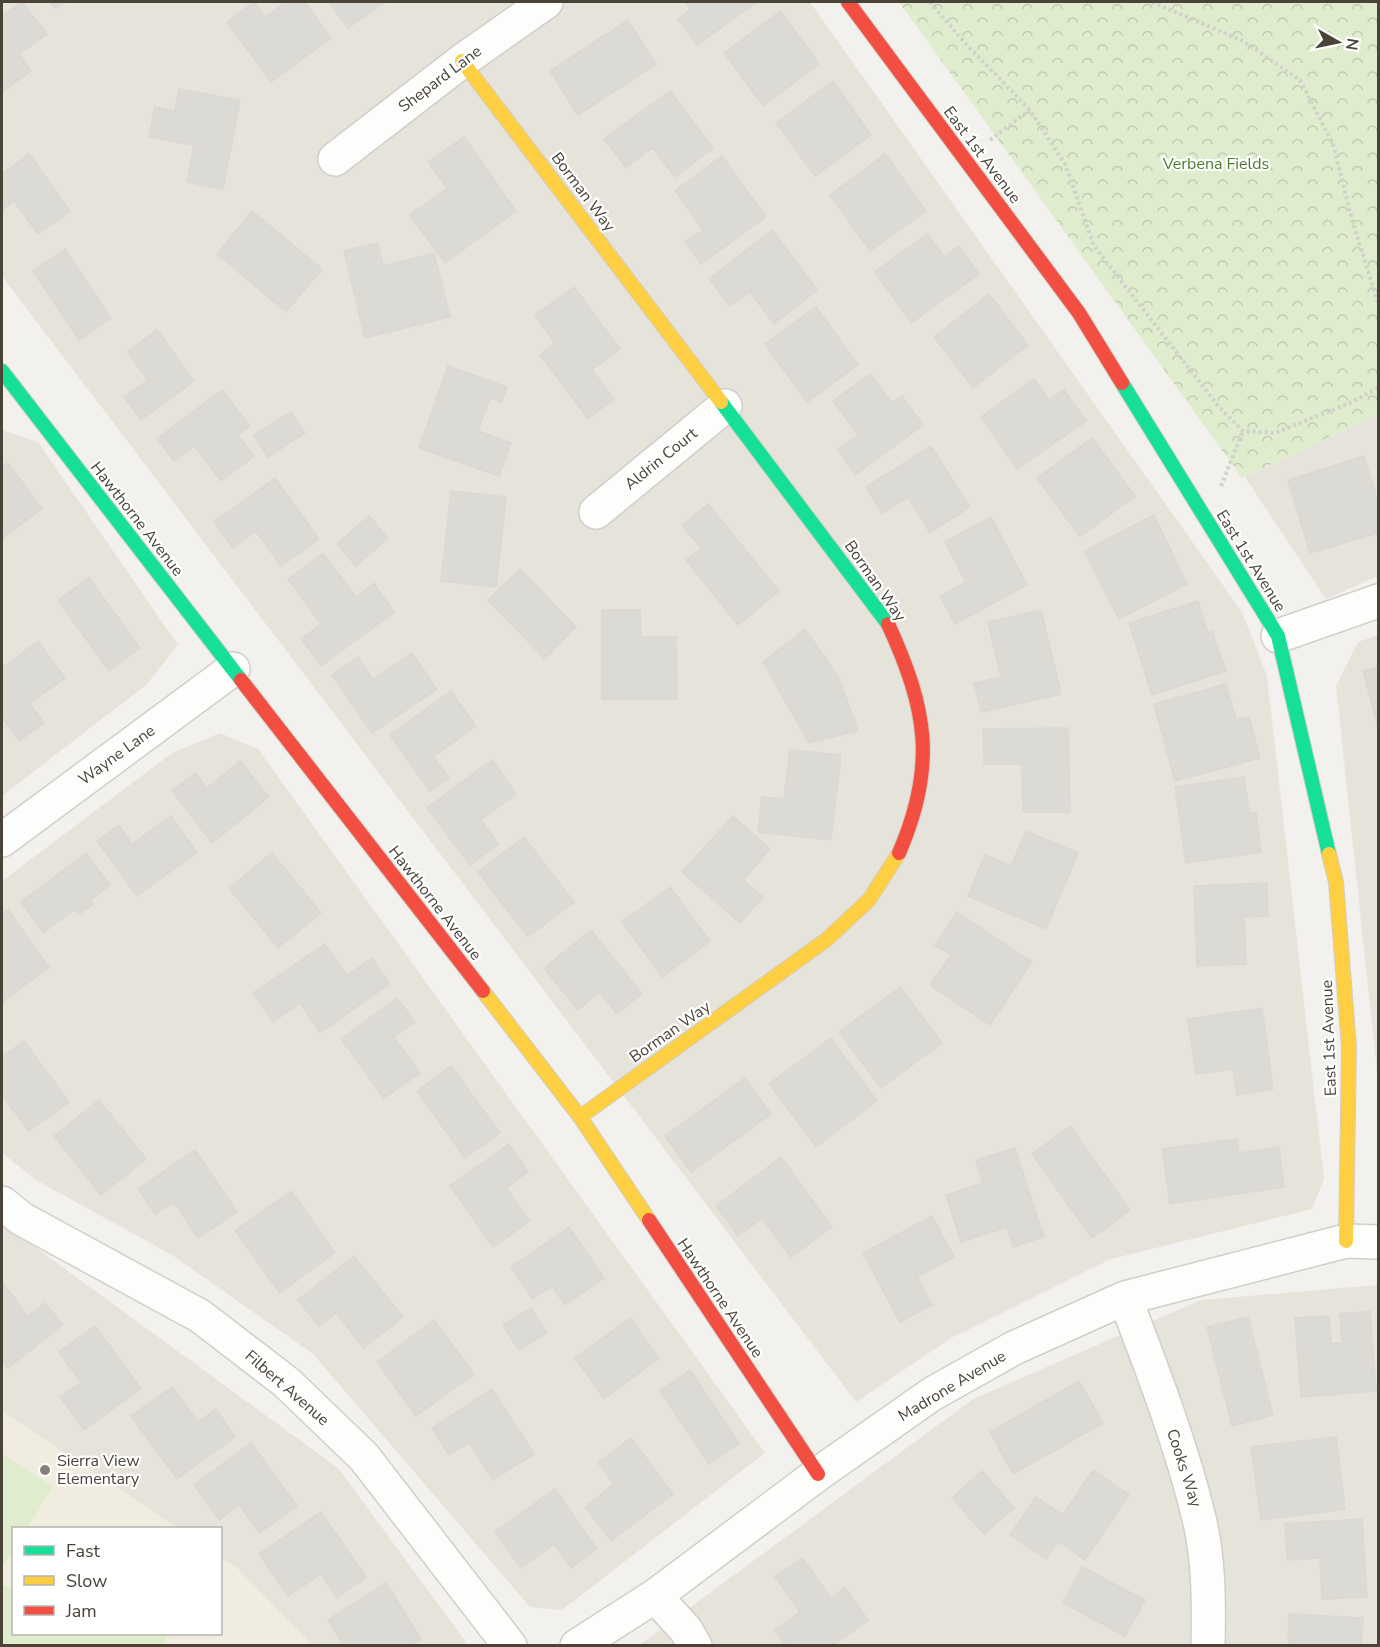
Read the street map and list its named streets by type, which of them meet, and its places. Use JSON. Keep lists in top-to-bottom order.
{
  "streets": {
    "street": [
      "Shepard Lane",
      "East 1st Avenue",
      "Borman Way",
      "Aldrin Court",
      "Hawthorne Avenue",
      "Wayne Lane",
      "Madrone Avenue",
      "Filbert Avenue",
      "Cooks Way"
    ]
  },
  "crossings": [
    ["Shepard Lane", "Borman Way"],
    ["East 1st Avenue", "Madrone Avenue"],
    ["Borman Way", "Aldrin Court"],
    ["Borman Way", "Hawthorne Avenue"],
    ["Hawthorne Avenue", "Wayne Lane"],
    ["Hawthorne Avenue", "Madrone Avenue"],
    ["Madrone Avenue", "Cooks Way"]
  ],
  "parks": ["Verbena Fields"],
  "places": ["Sierra View Elementary"],
  "legend": ["Fast", "Slow", "Jam"],
  "north": "right"
}
